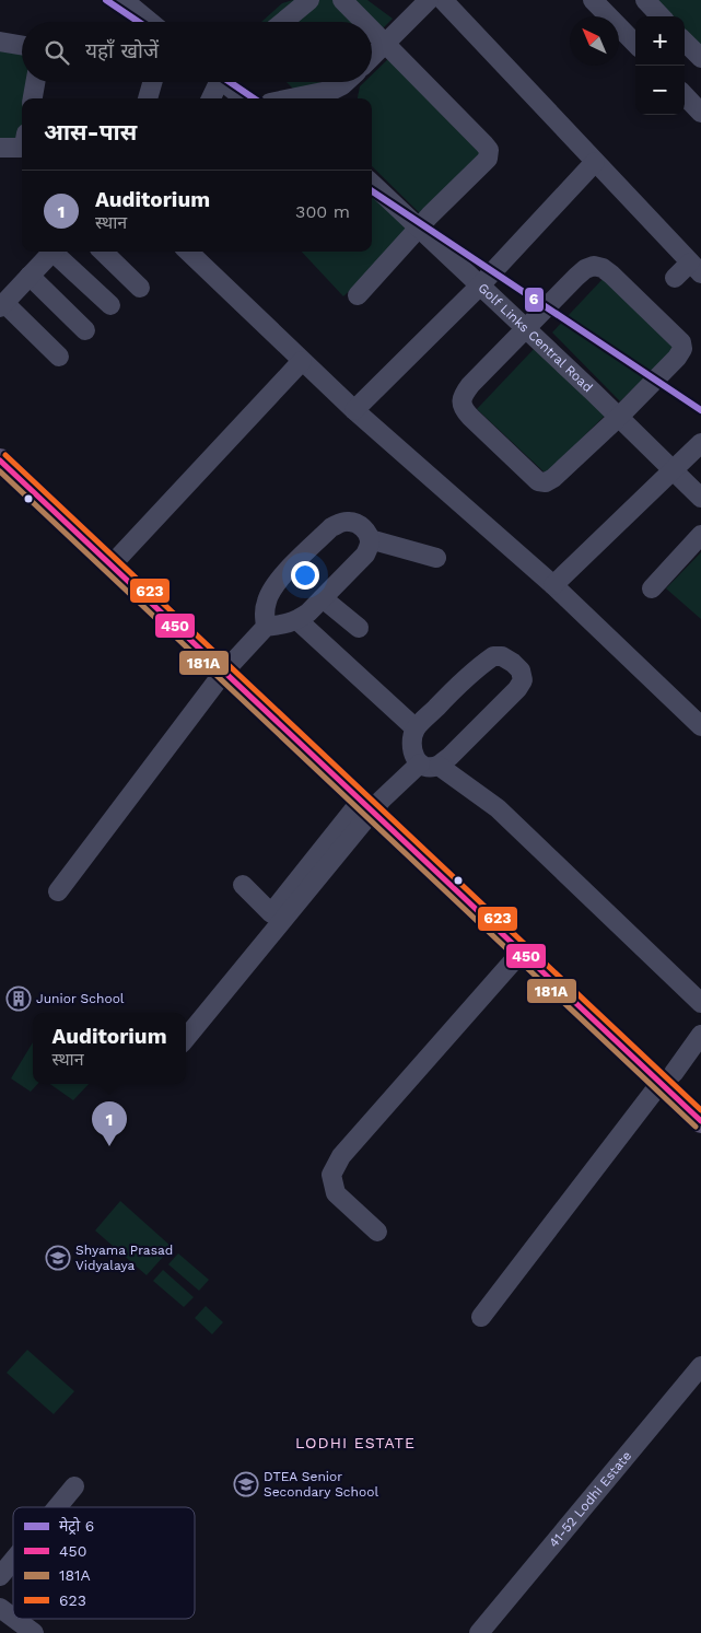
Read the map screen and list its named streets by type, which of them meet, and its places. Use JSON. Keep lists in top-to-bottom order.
{
  "streets": {
    "street": ["Golf Links Central Road", "41-52 Lodhi Estate"]
  },
  "districts": ["LODHI ESTATE"],
  "places": {
    "building": ["Junior School"],
    "school or university": ["Shyama Prasad Vidyalaya", "DTEA Senior Secondary School"]
  },
  "lines": [
    "metro line 6",
    "transit line 623",
    "transit line 450",
    "transit line 181A"
  ],
  "legend": [
    "मेट्रो 6",
    "450",
    "181A",
    "623"
  ],
  "north": "top left",
  "page": {
    "map_buttons": ["+", "−"],
    "search": "यहाँ खोजें",
    "heading": "आस-पास",
    "list": [
      {
        "mark": "1",
        "name": "Auditorium",
        "note": "स्थान",
        "value": "300 m"
      }
    ],
    "popup": ["Auditorium", "स्थान"],
    "pins": "1"
  }
}
